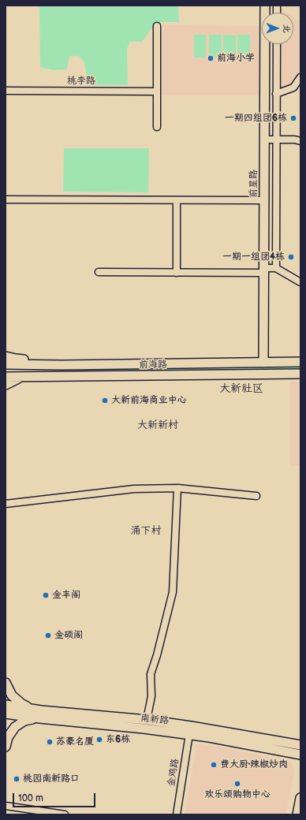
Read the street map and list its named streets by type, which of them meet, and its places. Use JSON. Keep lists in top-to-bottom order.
{
  "streets": {
    "main road": ["前星路", "前海路", "南新路"],
    "street": ["桃李路", "金鸡路"]
  },
  "crossings": [
    ["前星路", "前海路"],
    ["南新路", "金鸡路"]
  ],
  "districts": ["大新社区", "大新新村", "涌下村"],
  "places": [
    "前海小学",
    "一期四组团6栋",
    "一期一组团4栋",
    "大新前海商业中心",
    "金丰阁",
    "金硕阁",
    "东6栋",
    "苏豪名厦",
    "费大厨·辣椒炒肉",
    "桃园南新路口",
    "欢乐颂购物中心"
  ],
  "scale_bar": "100 m",
  "north": "right"
}
